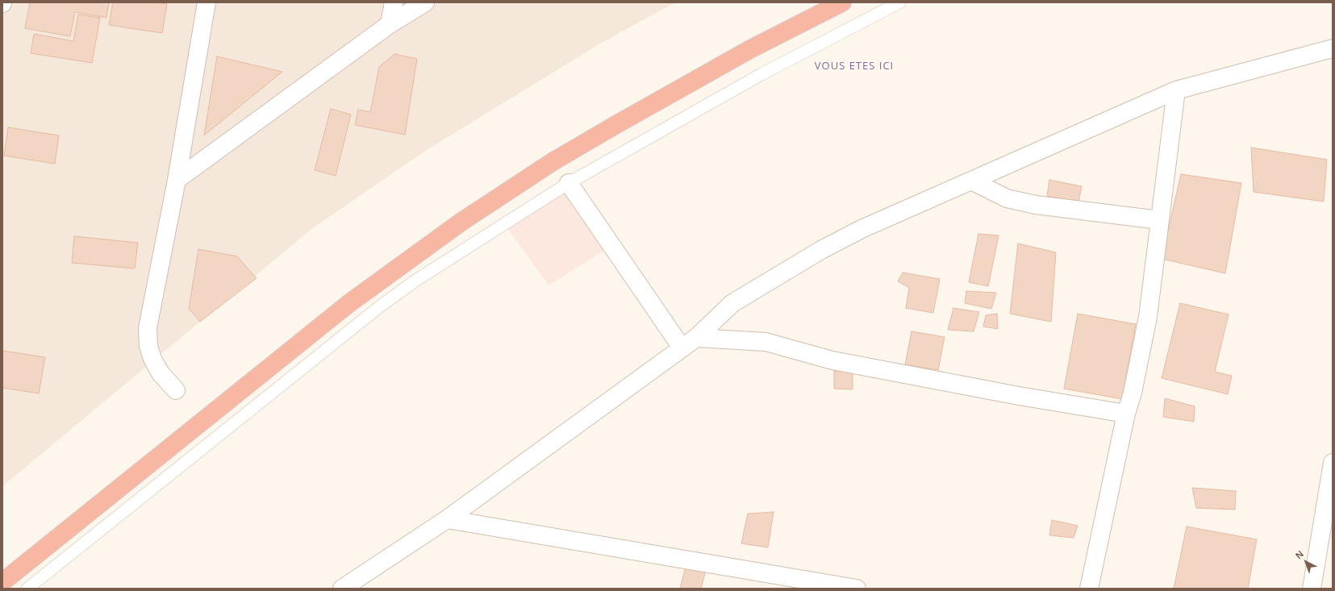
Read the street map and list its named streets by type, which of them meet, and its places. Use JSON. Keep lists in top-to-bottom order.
{
  "districts": ["VOUS ETES ICI"],
  "north": "top left"
}
